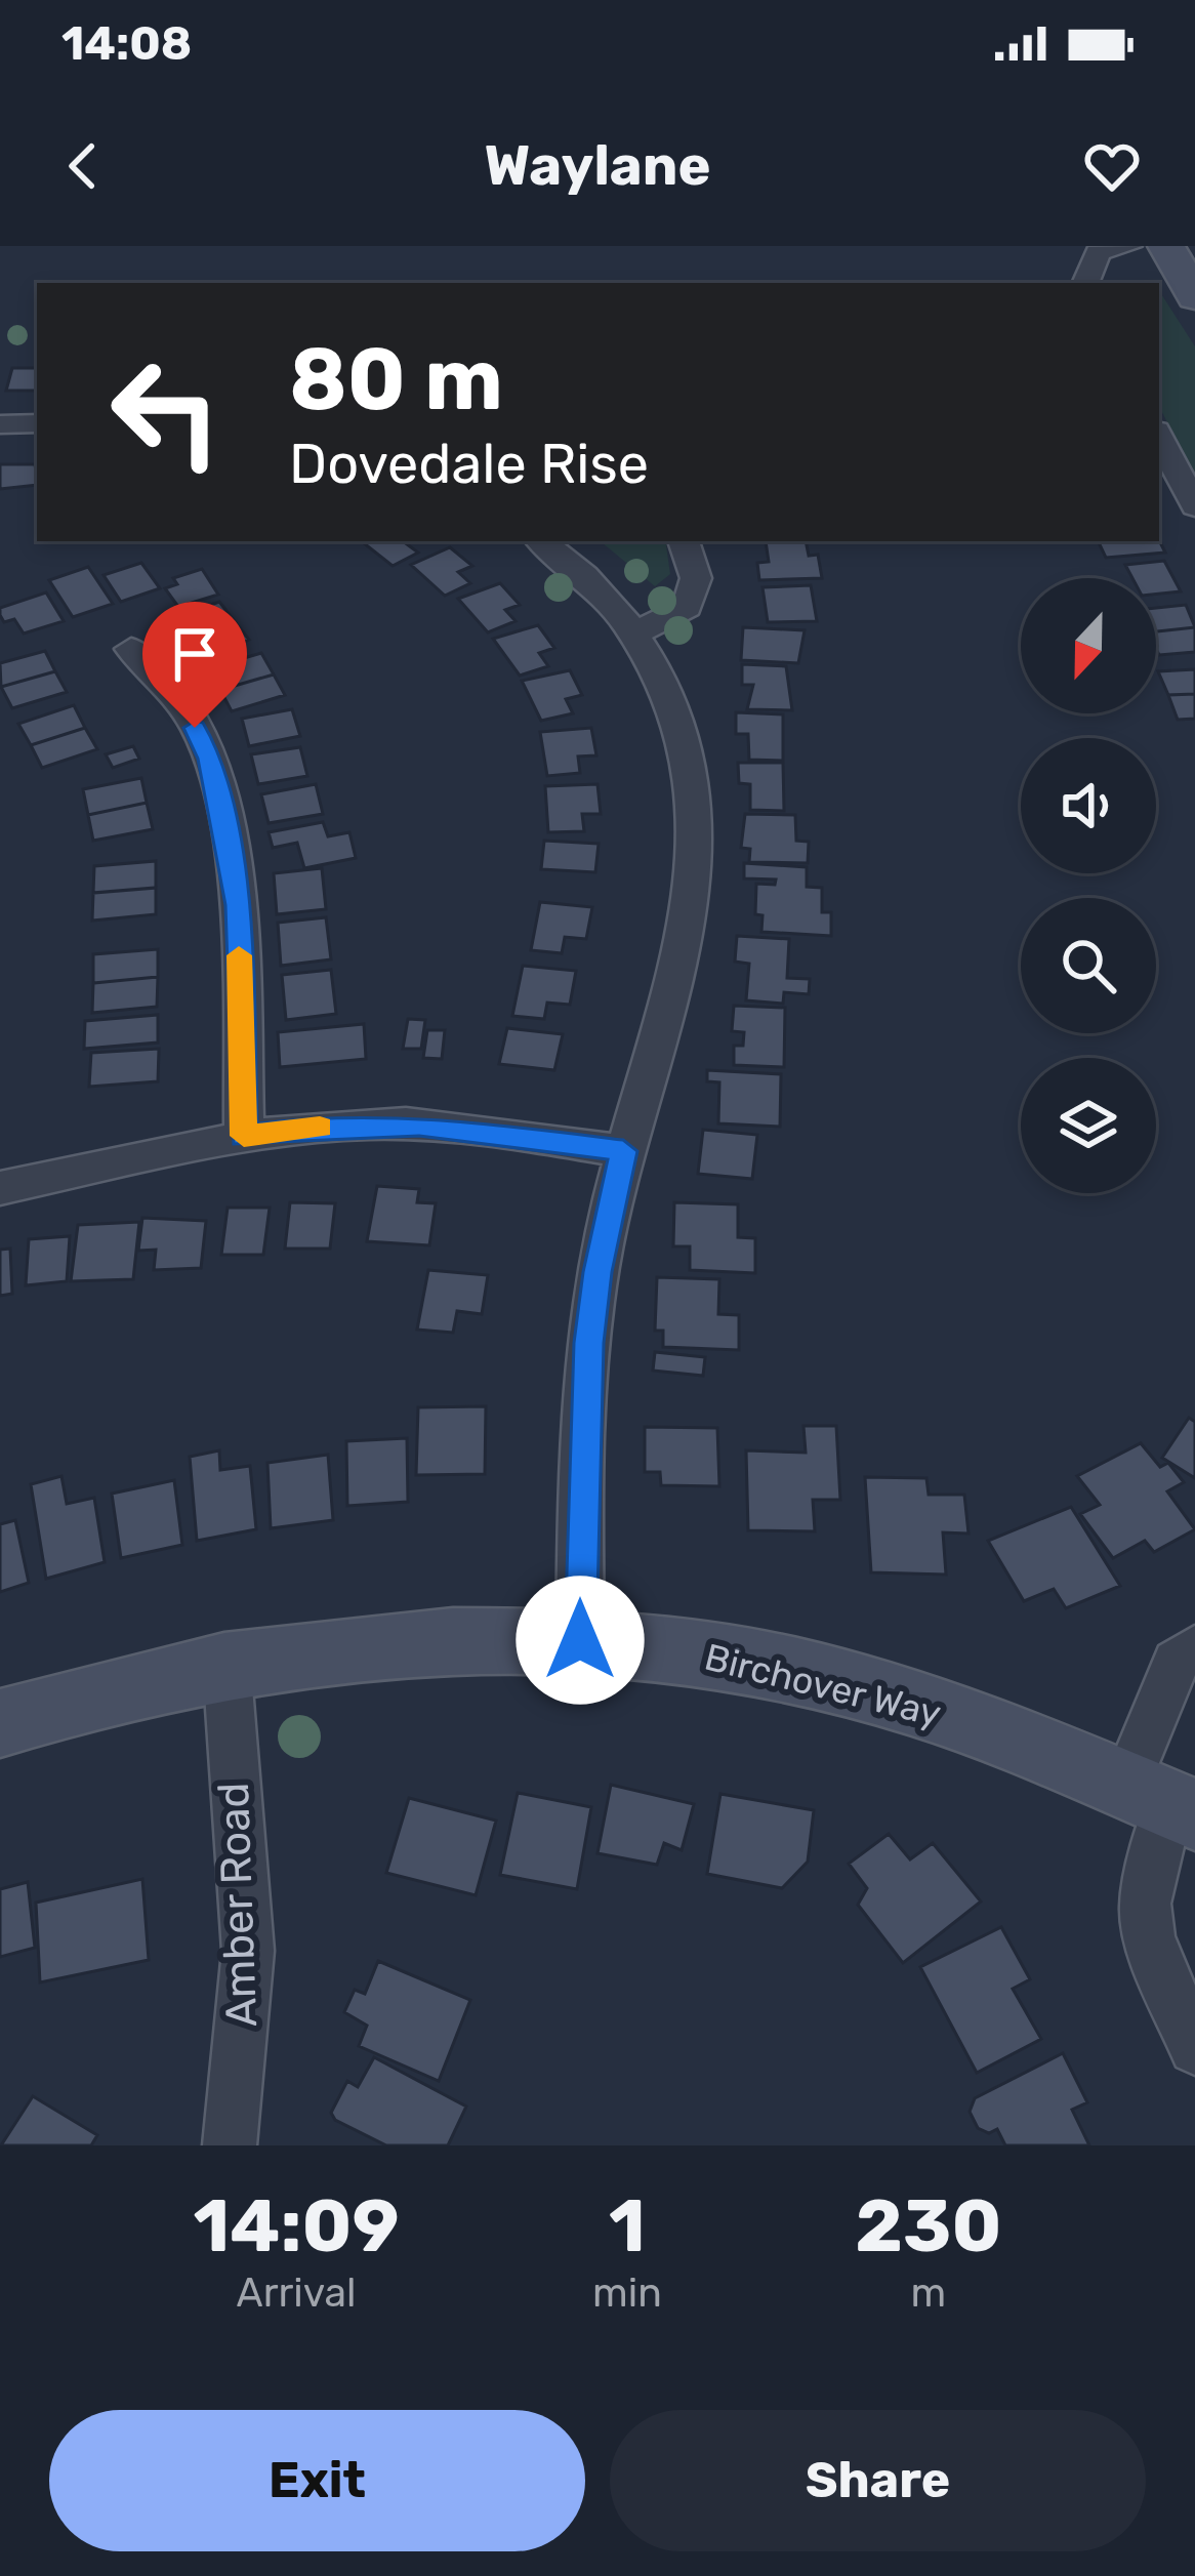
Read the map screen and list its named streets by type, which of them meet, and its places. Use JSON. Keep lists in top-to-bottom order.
{
  "streets": {
    "street": ["Birchover Way", "Amber Road"]
  },
  "crossings": [
    ["Birchover Way", "Amber Road"]
  ],
  "north": "bottom",
  "page": {
    "status": "14:08",
    "header": "Waylane",
    "turn": ["80 m", "Dovedale Rise"],
    "eta": [
      "14:09",
      "Arrival",
      "1",
      "min",
      "230",
      "m"
    ],
    "buttons": ["Exit", "Share"]
  }
}
